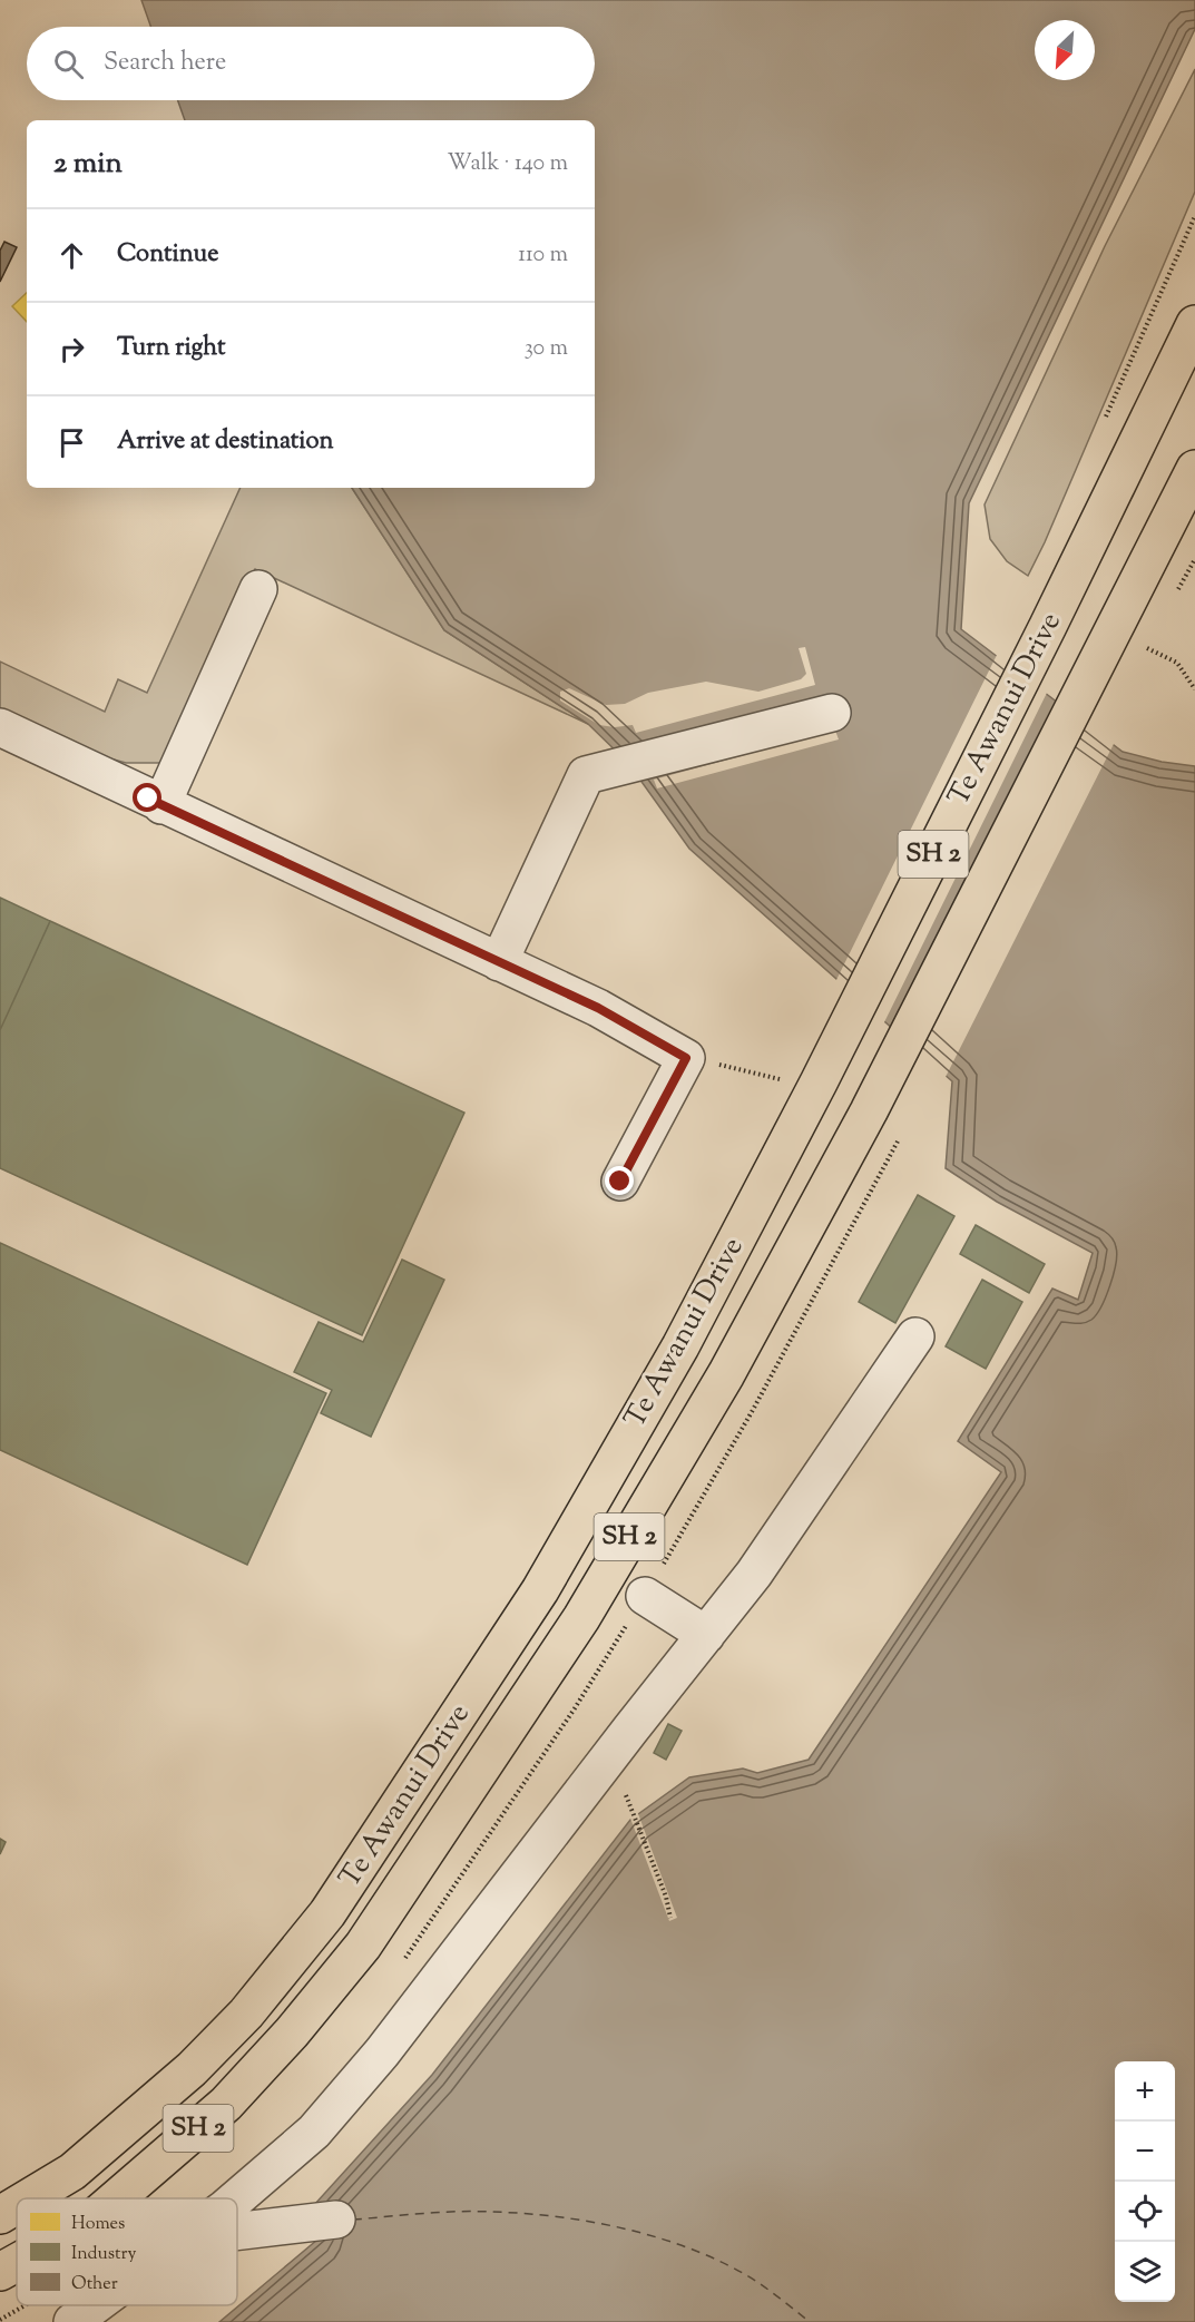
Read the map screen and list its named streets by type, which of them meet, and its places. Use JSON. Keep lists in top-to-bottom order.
{
  "streets": {
    "highway": ["Te Awanui Drive", "SH 2"]
  },
  "legend": ["Homes", "Industry", "Other"],
  "north": "bottom left",
  "page": {
    "search": "Search here",
    "heading": ["2 min", "Walk · 140 m"],
    "list": [
      ["Continue", "110 m"],
      ["Turn right", "30 m"],
      "Arrive at destination"
    ],
    "map_buttons": ["+", "−"]
  }
}
